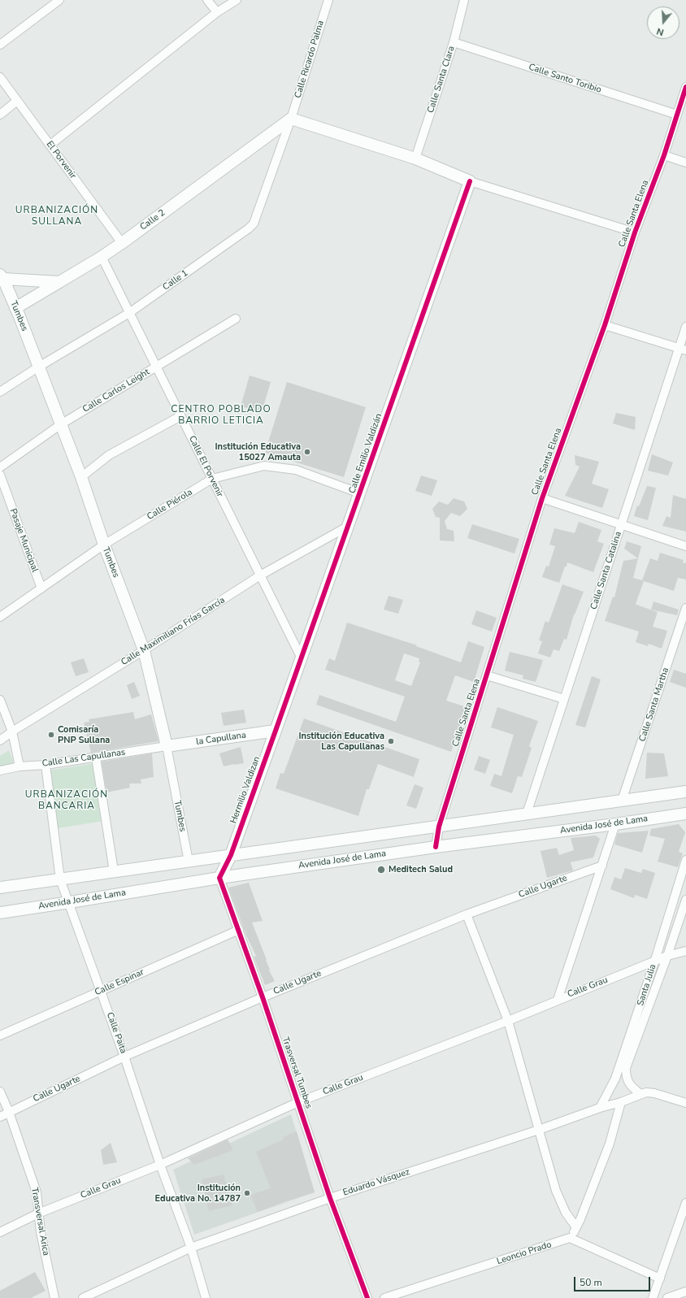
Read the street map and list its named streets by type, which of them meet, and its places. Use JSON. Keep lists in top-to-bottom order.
{
  "streets": {
    "street": [
      "Calle Ricardo Palma",
      "Calle Santo Toribio",
      "Calle Santa Clara",
      "El Porvenir",
      "Calle Santa Elena",
      "Calle 2",
      "Calle 1",
      "Tumbes",
      "Calle Carlos Leight",
      "Calle Emilio Valdizán",
      "Calle El Porvenir",
      "Calle Piérola",
      "Pasaje Municipal",
      "Calle Santa Catalina",
      "Calle Maximiliano Frías García",
      "Calle Santa Martha",
      "la Capullana",
      "Calle Las Capullanas",
      "Hermilio Valdizan",
      "Avenida José de Lama",
      "Calle Ugarte",
      "Calle Espinar",
      "Santa Julia",
      "Calle Grau",
      "Calle Paita",
      "Trasversal Tumbes",
      "Eduardo Vásquez",
      "Transversal Arica",
      "Leoncio Prado"
    ]
  },
  "crossings": [
    ["Calle Ricardo Palma", "Calle 2"],
    ["Calle Ricardo Palma", "Calle 1"],
    ["Calle Santo Toribio", "Calle Santa Clara"],
    ["Calle Santo Toribio", "Calle Santa Elena"],
    ["El Porvenir", "Calle 2"],
    ["Calle Santa Elena", "Avenida José de Lama"],
    ["Calle 2", "Calle 1"],
    ["Calle 2", "Tumbes"],
    ["Calle 2", "Calle El Porvenir"],
    ["Calle 1", "Tumbes"],
    ["Calle 1", "Calle El Porvenir"],
    ["Tumbes", "Calle Carlos Leight"],
    ["Tumbes", "Calle Piérola"],
    ["Tumbes", "Calle Maximiliano Frías García"],
    ["Tumbes", "la Capullana"],
    ["Tumbes", "Calle Las Capullanas"],
    ["Calle Carlos Leight", "Calle El Porvenir"],
    ["Calle Emilio Valdizán", "Calle El Porvenir"],
    ["Calle Emilio Valdizán", "Calle Piérola"],
    ["Calle Emilio Valdizán", "Calle Maximiliano Frías García"],
    ["Calle Emilio Valdizán", "la Capullana"],
    ["Calle Emilio Valdizán", "Hermilio Valdizan"],
    ["Calle El Porvenir", "Calle Piérola"],
    ["Calle El Porvenir", "Calle Maximiliano Frías García"],
    ["Calle Piérola", "Pasaje Municipal"],
    ["la Capullana", "Calle Las Capullanas"],
    ["la Capullana", "Hermilio Valdizan"],
    ["Calle Las Capullanas", "Calle Paita"],
    ["Avenida José de Lama", "Calle Paita"],
    ["Avenida José de Lama", "Trasversal Tumbes"],
    ["Calle Ugarte", "Calle Paita"],
    ["Calle Ugarte", "Trasversal Tumbes"],
    ["Calle Ugarte", "Transversal Arica"],
    ["Calle Espinar", "Calle Paita"],
    ["Calle Espinar", "Trasversal Tumbes"],
    ["Santa Julia", "Calle Grau"],
    ["Santa Julia", "Eduardo Vásquez"],
    ["Calle Grau", "Calle Paita"],
    ["Calle Grau", "Trasversal Tumbes"],
    ["Calle Grau", "Transversal Arica"],
    ["Calle Paita", "Eduardo Vásquez"],
    ["Trasversal Tumbes", "Eduardo Vásquez"]
  ],
  "districts": ["URBANIZACIÓN SULLANA", "CENTRO POBLADO BARRIO LETICIA", "URBANIZACIÓN BANCARIA"],
  "places": [
    "Institución Educativa 15027 Amauta",
    "Comisaría PNP Sullana",
    "Institución Educativa Las Capullanas",
    "Meditech Salud",
    "Institución Educativa No. 14787"
  ],
  "scale_bar": "50 m",
  "north": "bottom"
}
